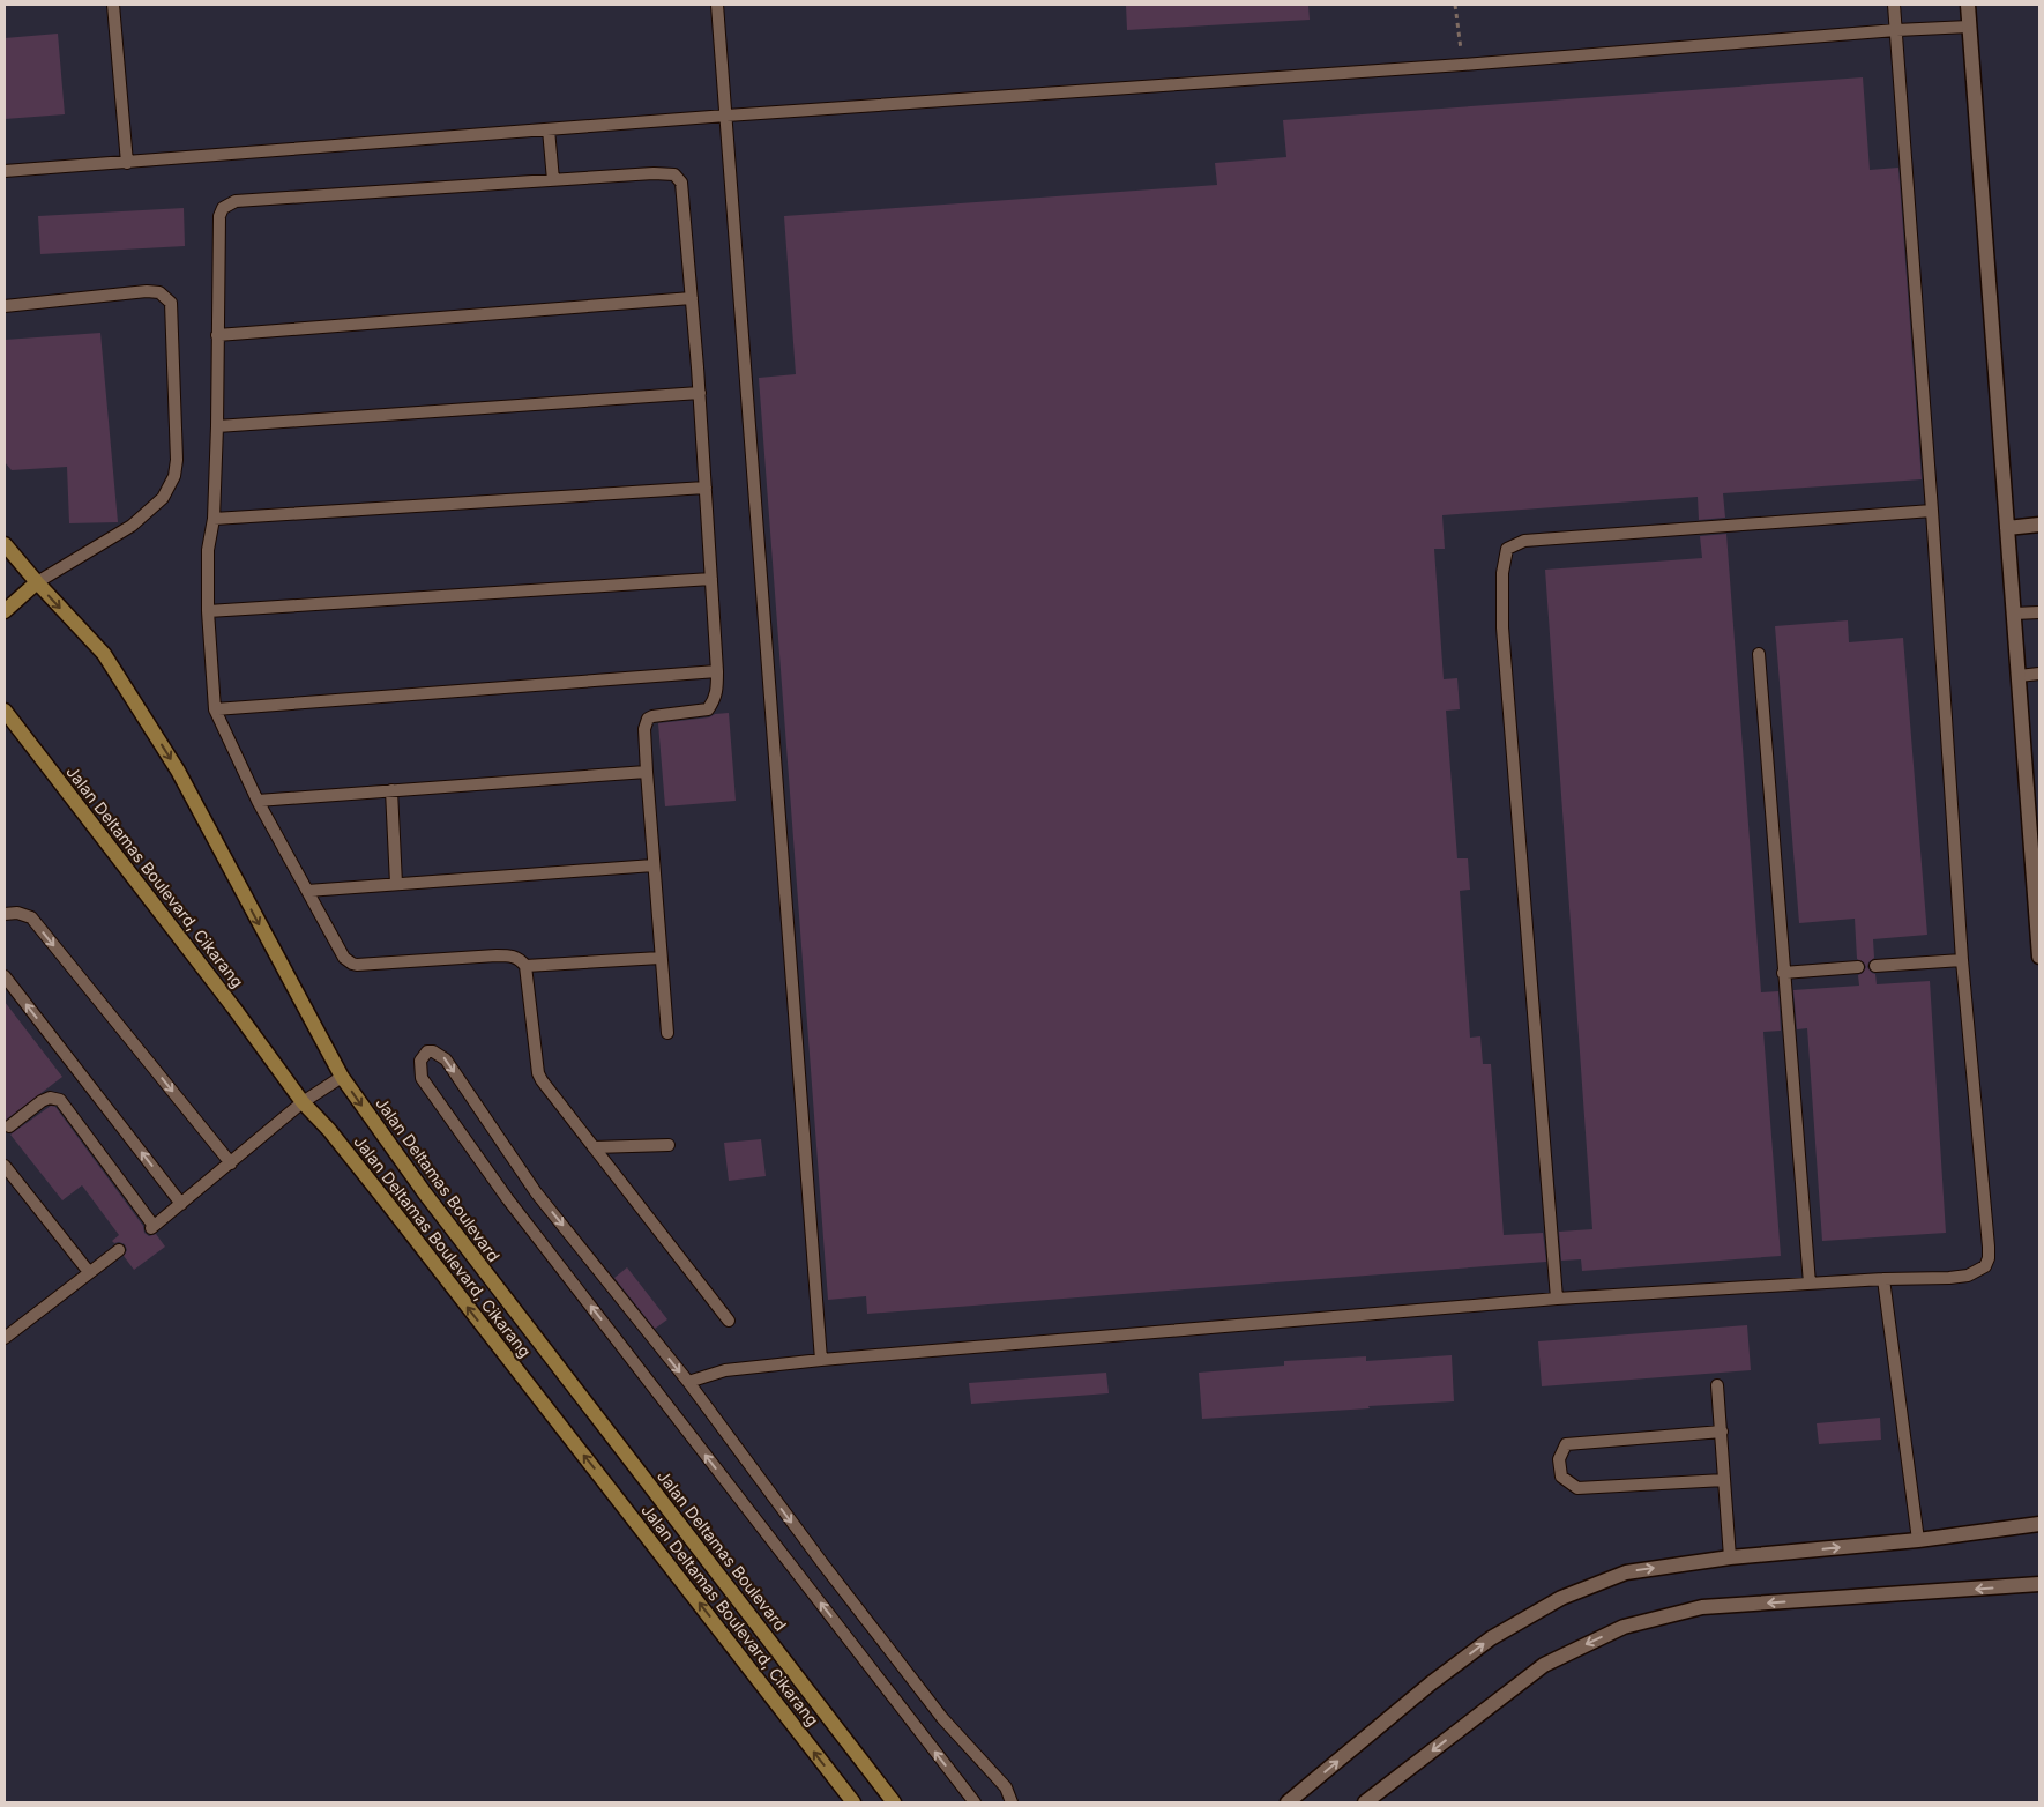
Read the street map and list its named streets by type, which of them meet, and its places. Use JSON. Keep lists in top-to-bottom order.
{
  "streets": {
    "street": ["Jalan Deltamas Boulevard, Cikarang", "Jalan Deltamas Boulevard"]
  },
  "one_way": ["Jalan Deltamas Boulevard, Cikarang", "Jalan Deltamas Boulevard"]
}
